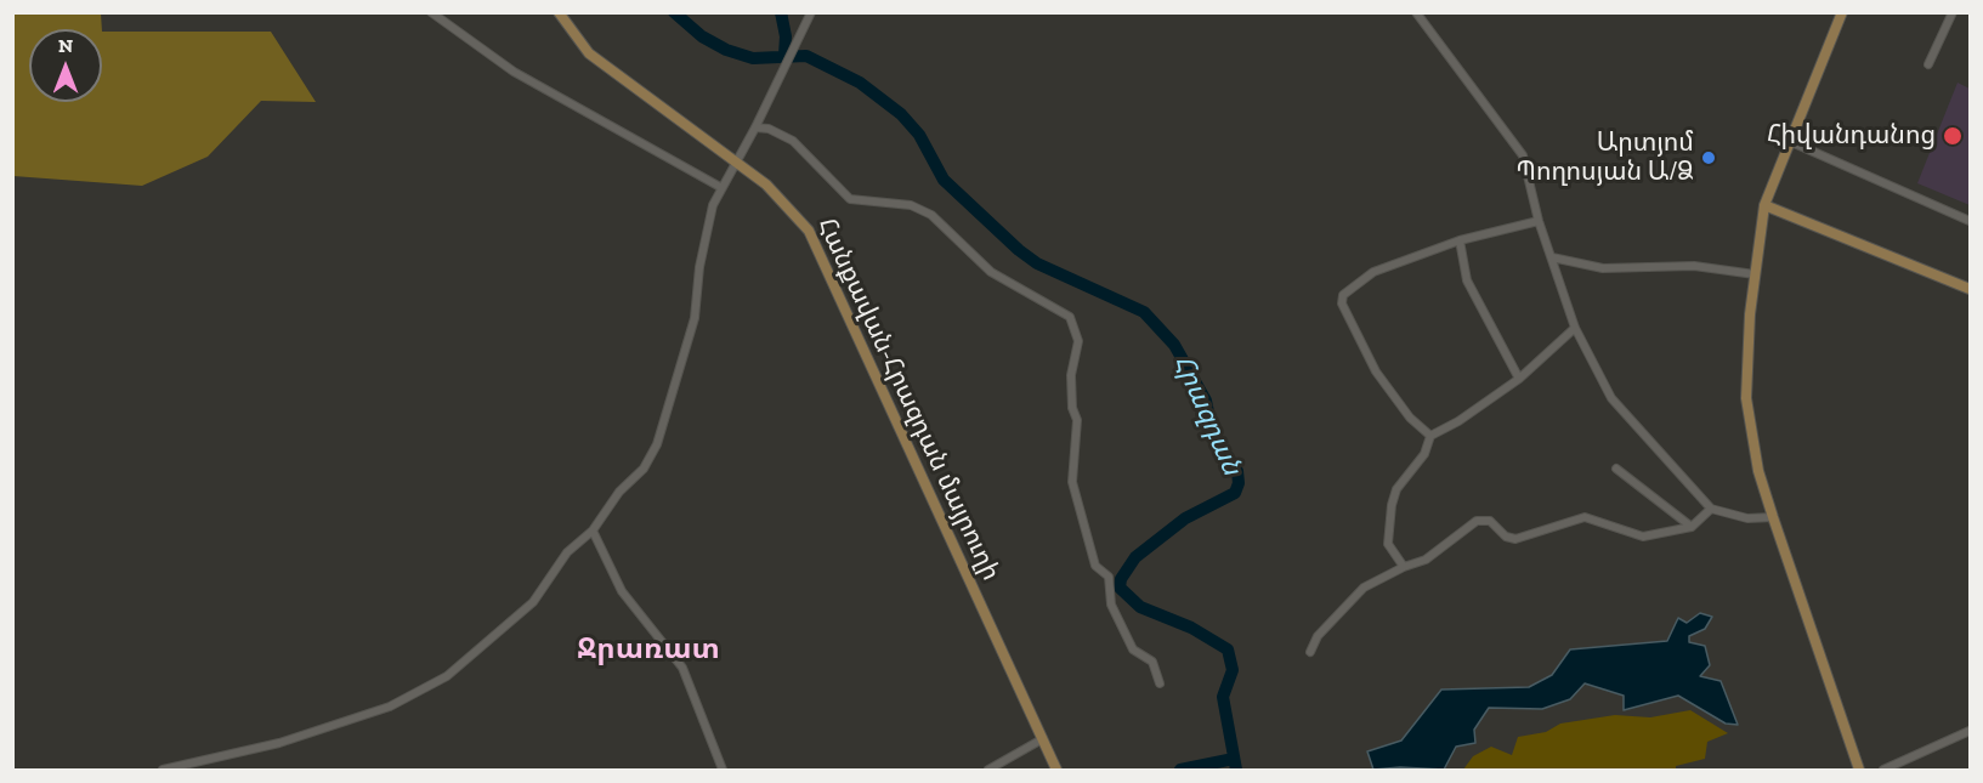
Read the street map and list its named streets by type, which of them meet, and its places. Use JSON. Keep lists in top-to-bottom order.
{
  "streets": {
    "main road": ["Հանքավան-Հրազդան մայրուղի"]
  },
  "districts": ["Ջրառատ"],
  "water": ["Հրազդան"],
  "places": ["Հիվանդանոց", "Արտյոմ Պողոսյան Ա/Ձ"],
  "north": "top"
}
